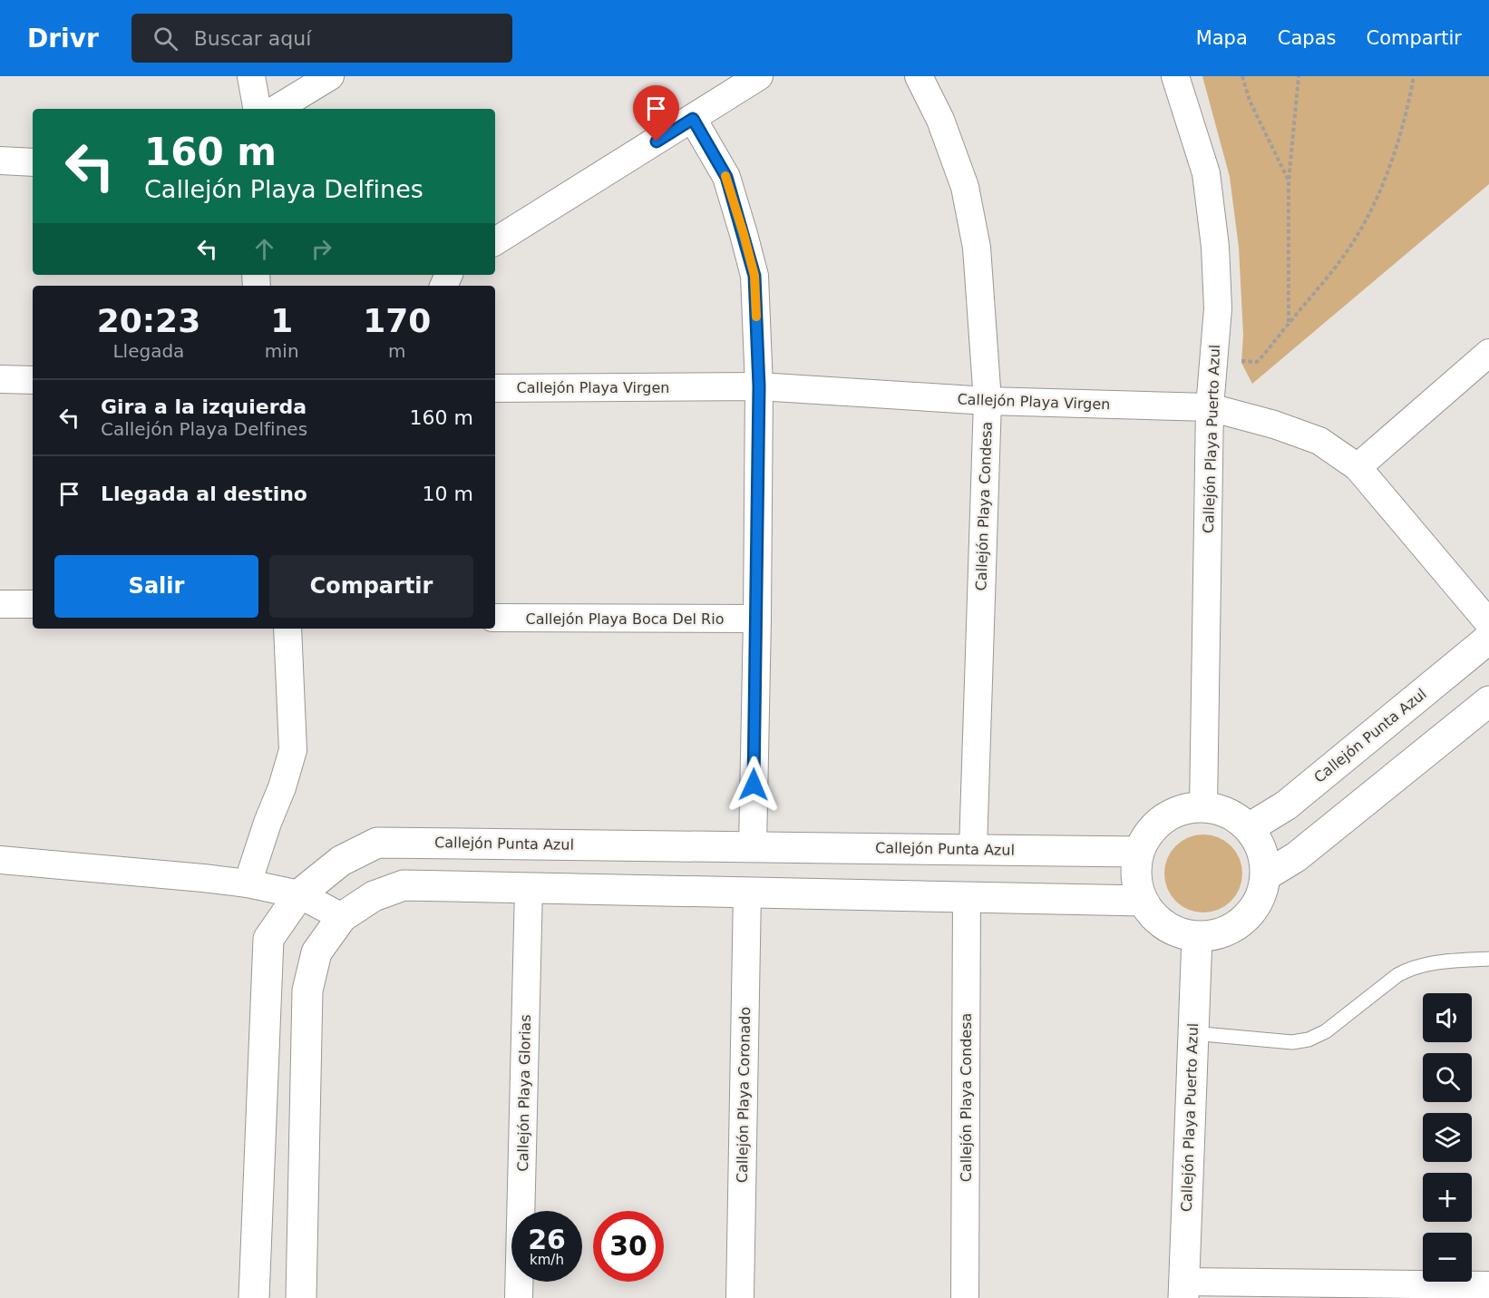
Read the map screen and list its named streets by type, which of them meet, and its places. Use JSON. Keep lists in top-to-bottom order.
{
  "streets": {
    "street": [
      "Callejón Playa Virgen",
      "Callejón Playa Puerto Azul",
      "Callejón Playa Condesa",
      "Callejón Playa Boca Del Rio",
      "Callejón Punta Azul",
      "Callejón Playa Glorias",
      "Callejón Playa Coronado"
    ]
  },
  "crossings": [
    ["Callejón Playa Virgen", "Callejón Playa Puerto Azul"],
    ["Callejón Playa Virgen", "Callejón Playa Condesa"],
    ["Callejón Playa Puerto Azul", "Callejón Punta Azul"],
    ["Callejón Playa Condesa", "Callejón Punta Azul"]
  ],
  "page": {
    "header": "Drivr",
    "search": "Buscar aquí",
    "nav": ["Mapa", "Capas", "Compartir"],
    "turn": ["160 m", "Callejón Playa Delfines"],
    "eta": [
      "20:23",
      "Llegada",
      "1",
      "min",
      "170",
      "m"
    ],
    "list": [
      {
        "name": "Gira a la izquierda",
        "note": "Callejón Playa Delfines",
        "value": "160 m"
      },
      {
        "name": "Llegada al destino",
        "value": "10 m"
      }
    ],
    "buttons": ["Salir", "Compartir"],
    "map_buttons": ["+", "−"],
    "speed": "26 km/h",
    "limit": "30"
  }
}
